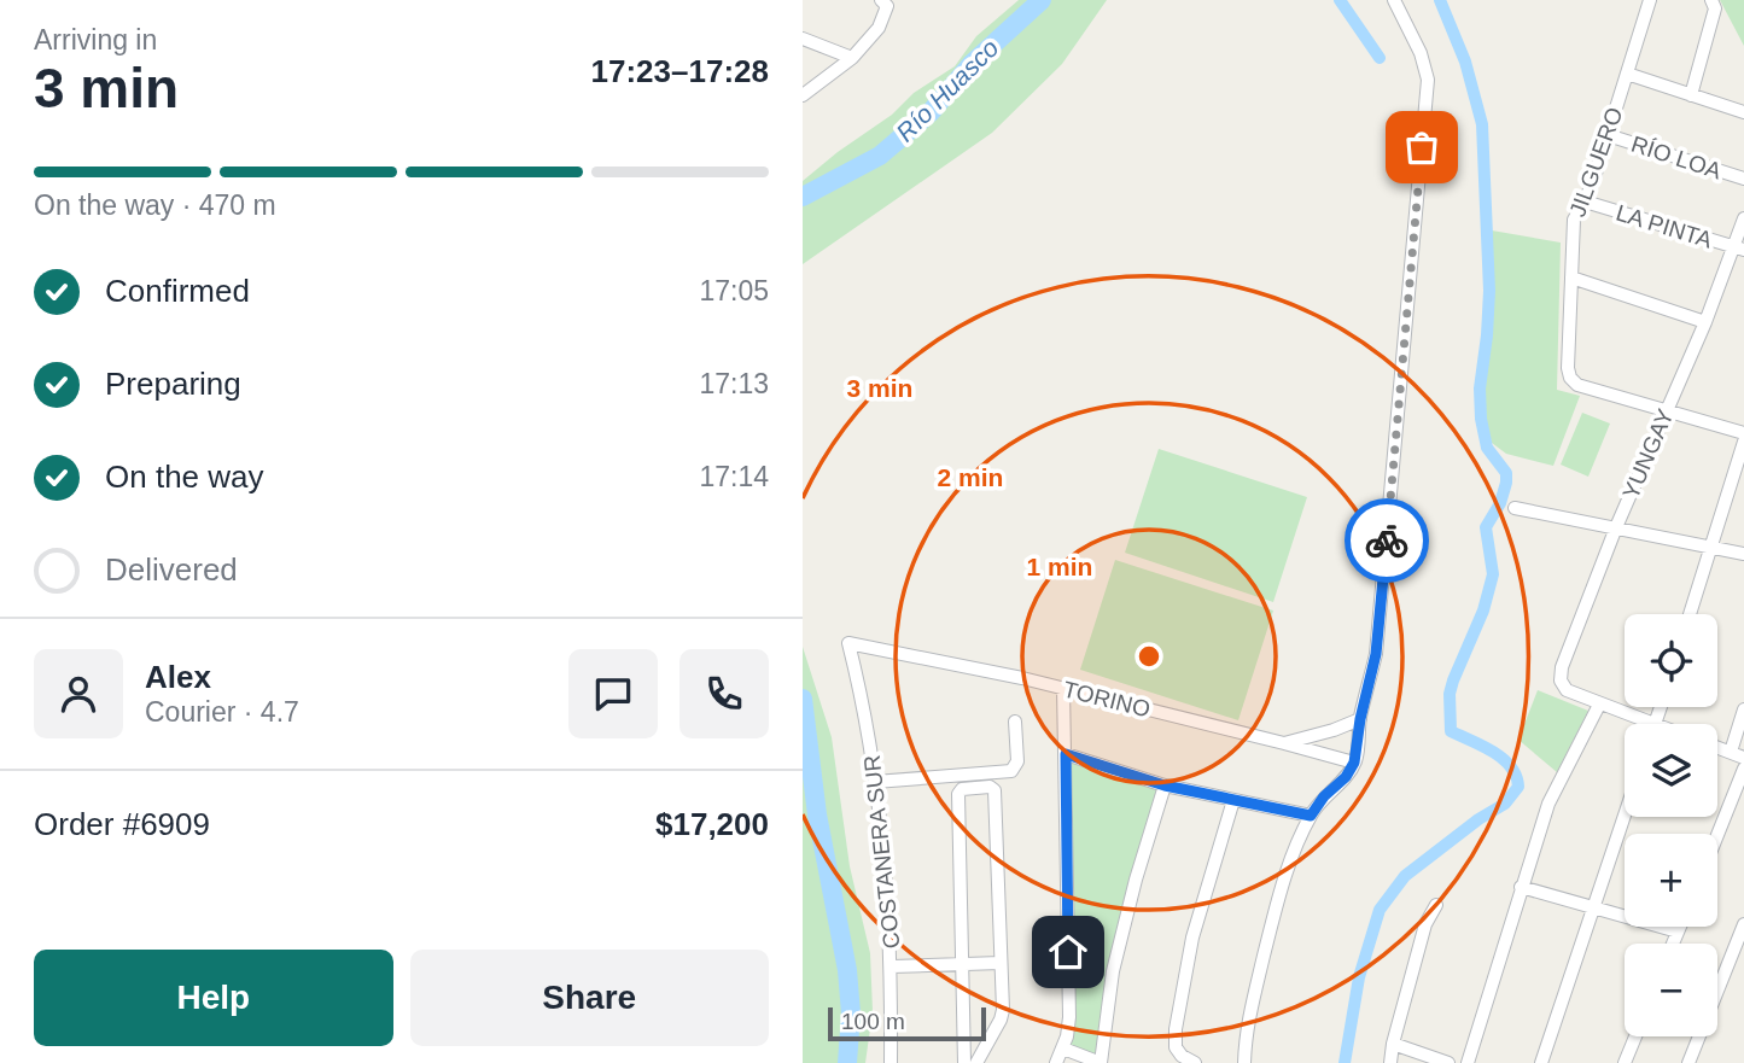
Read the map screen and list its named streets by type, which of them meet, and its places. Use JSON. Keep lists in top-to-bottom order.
{
  "streets": {
    "street": [
      "RÍO LOA",
      "JILGUERO",
      "LA PINTA",
      "YUNGAY",
      "TORINO",
      "COSTANERA SUR"
    ]
  },
  "crossings": [
    ["RÍO LOA", "JILGUERO"],
    ["JILGUERO", "LA PINTA"],
    ["JILGUERO", "YUNGAY"],
    ["LA PINTA", "YUNGAY"],
    ["TORINO", "COSTANERA SUR"]
  ],
  "water": ["Río Huasco"],
  "scale_bar": "100 m",
  "page": {
    "heading": ["3 min", "Arriving in", "17:23–17:28"],
    "panel": [
      "Alex",
      "Courier · 4.7",
      "Order #6909",
      "$17,200"
    ],
    "bar": "On the way · 470 m",
    "list": [
      ["Confirmed", "17:05"],
      ["Preparing", "17:13"],
      ["On the way", "17:14"],
      "Delivered"
    ],
    "map_buttons": ["+", "−"],
    "buttons": ["Help", "Share"],
    "scale": "100 m"
  },
  "rings": ["3 min", "2 min", "1 min"]
}
